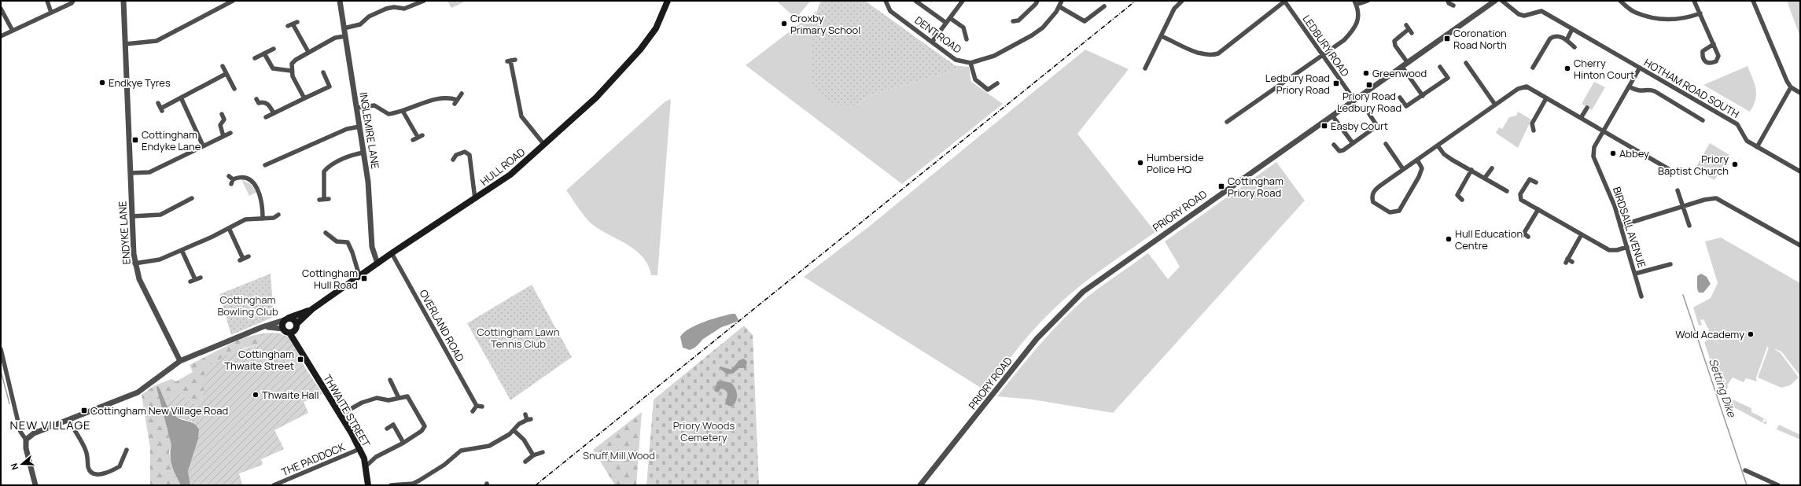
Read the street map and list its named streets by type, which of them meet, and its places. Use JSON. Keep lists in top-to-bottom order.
{
  "streets": {
    "main road": ["HULL ROAD", "THWAITE STREET"],
    "street": [
      "DENT ROAD",
      "LEDBURY ROAD",
      "HOTHAM ROAD SOUTH",
      "INGLEMIRE LANE",
      "PRIORY ROAD",
      "BIRDSALL AVENUE",
      "ENDYKE LANE",
      "OVERLAND ROAD",
      "THE PADDOCK"
    ]
  },
  "crossings": [
    ["LEDBURY ROAD", "PRIORY ROAD"],
    ["HOTHAM ROAD SOUTH", "BIRDSALL AVENUE"],
    ["INGLEMIRE LANE", "HULL ROAD"],
    ["HULL ROAD", "OVERLAND ROAD"],
    ["HULL ROAD", "THWAITE STREET"],
    ["THWAITE STREET", "THE PADDOCK"]
  ],
  "districts": ["NEW VILLAGE"],
  "water": ["Setting Dike"],
  "parks": [
    "Cottingham Bowling Club",
    "Cottingham Lawn Tennis Club",
    "Priory Woods Cemetery",
    "Snuff Mill Wood"
  ],
  "places": {
    "other": [
      "Croxby Primary School",
      "Cherry Hinton Court",
      "Greenwood",
      "Endkye Tyres",
      "Abbey",
      "Humberside Police HQ",
      "Priory Baptist Church",
      "Hull Education Centre",
      "Wold Academy",
      "Thwaite Hall"
    ],
    "transit": [
      "Coronation Road North",
      "Ledbury Road Priory Road",
      "Priory Road Ledbury Road",
      "Easby Court",
      "Cottingham Endyke Lane",
      "Cottingham Priory Road",
      "Cottingham Hull Road",
      "Cottingham Thwaite Street",
      "Cottingham New Village Road"
    ]
  },
  "north": "left"
}
